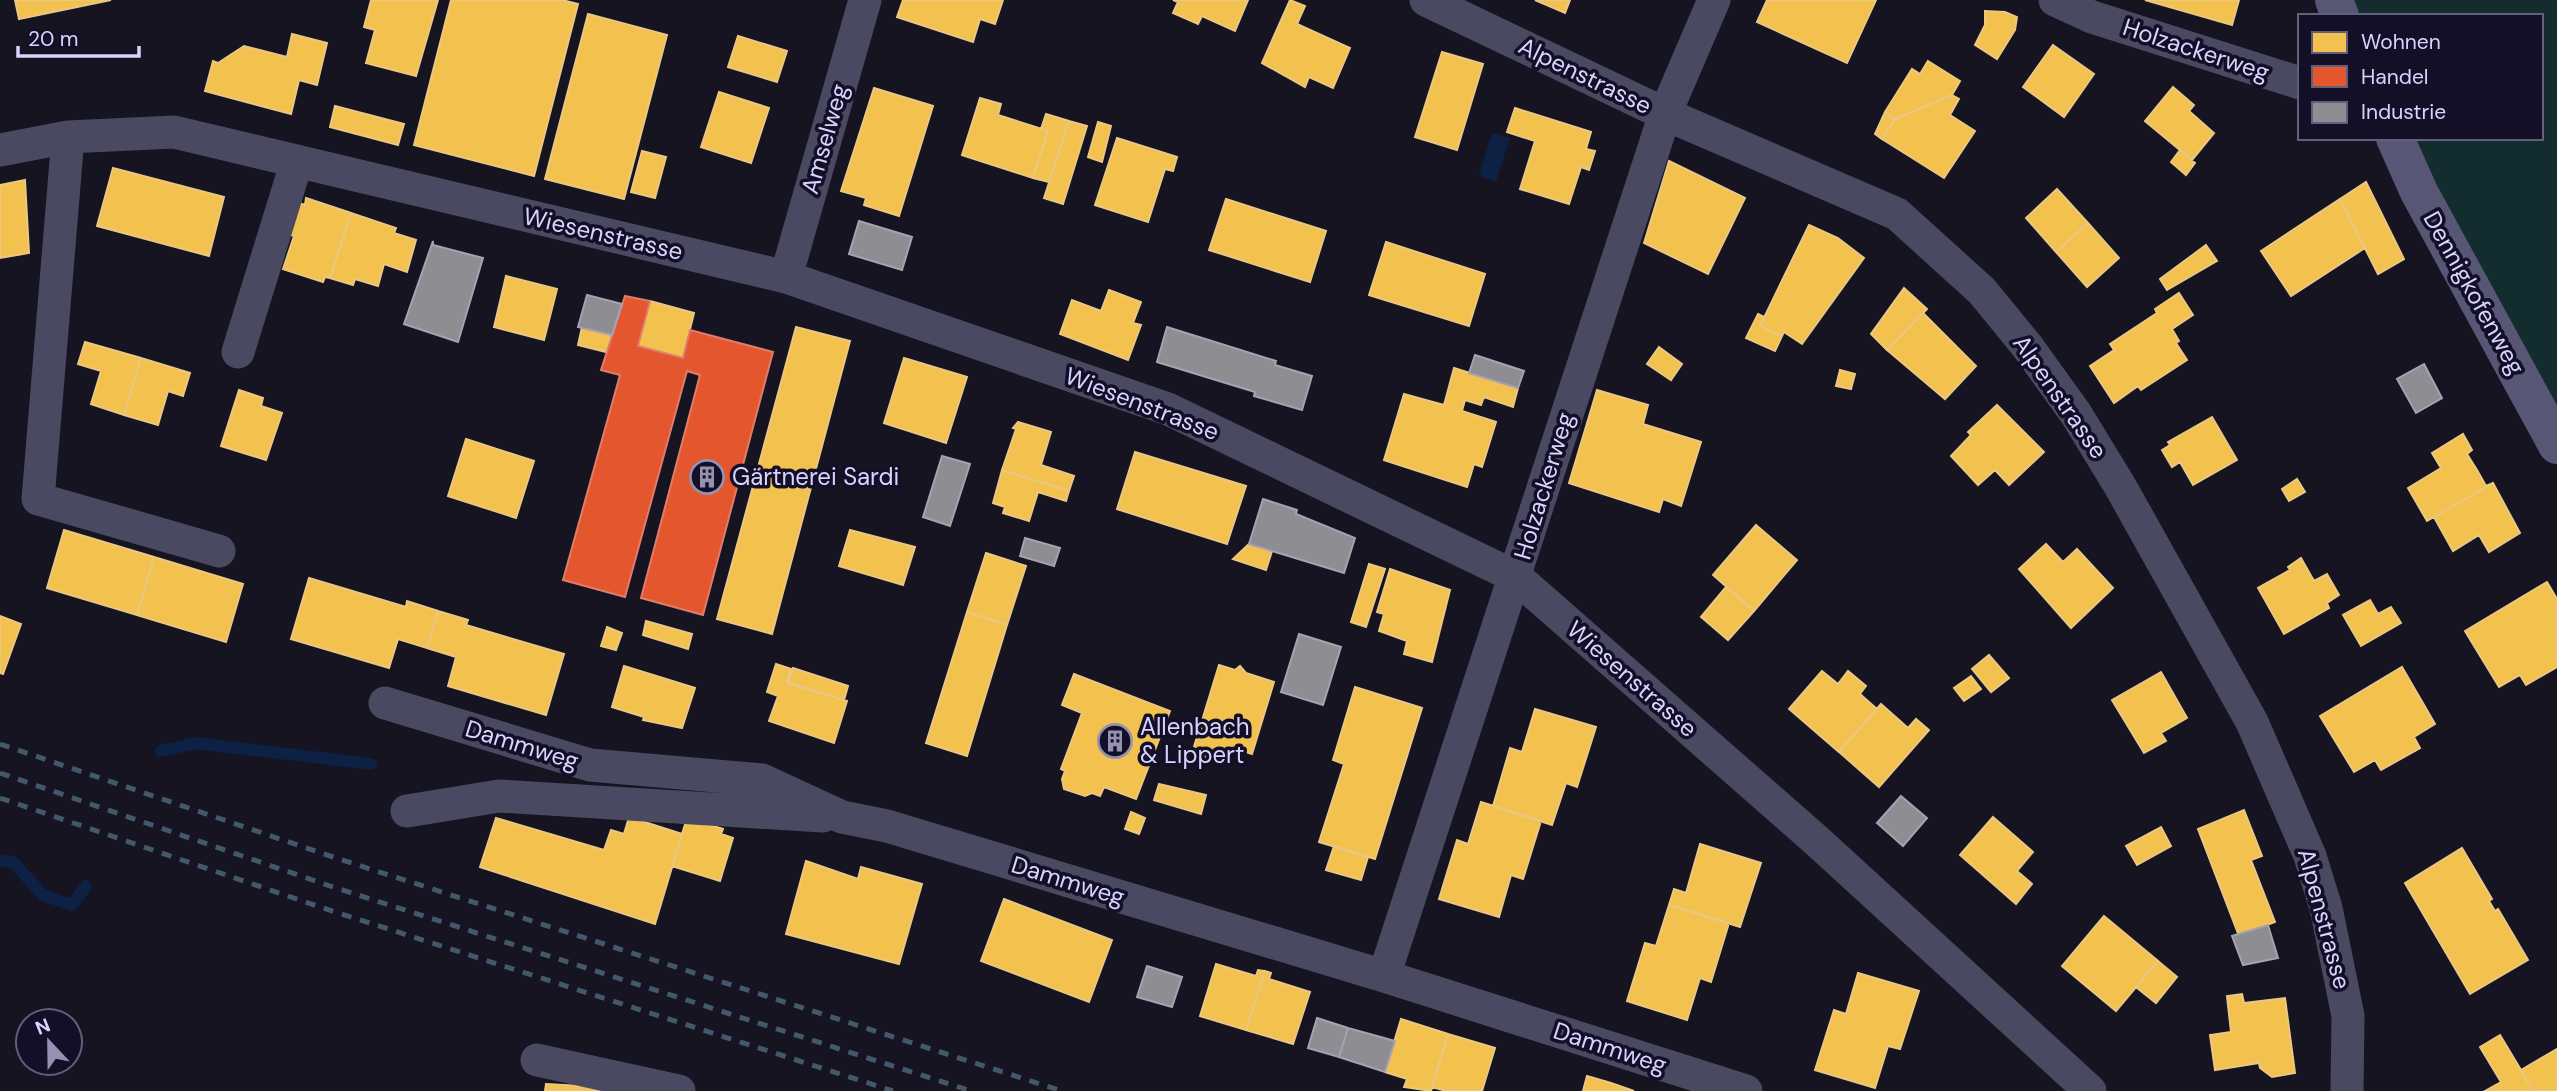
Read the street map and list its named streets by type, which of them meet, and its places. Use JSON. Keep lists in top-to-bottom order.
{
  "streets": {
    "street": [
      "Holzackerweg",
      "Alpenstrasse",
      "Amselweg",
      "Wiesenstrasse",
      "Dennigkofenweg",
      "Dammweg"
    ]
  },
  "crossings": [
    ["Holzackerweg", "Alpenstrasse"],
    ["Holzackerweg", "Wiesenstrasse"],
    ["Holzackerweg", "Dammweg"],
    ["Amselweg", "Wiesenstrasse"]
  ],
  "places": {
    "building": ["Gärtnerei Sardi", "Allenbach & Lippert"]
  },
  "legend": ["Wohnen", "Handel", "Industrie"],
  "scale_bar": "20 m",
  "north": "top"
}
